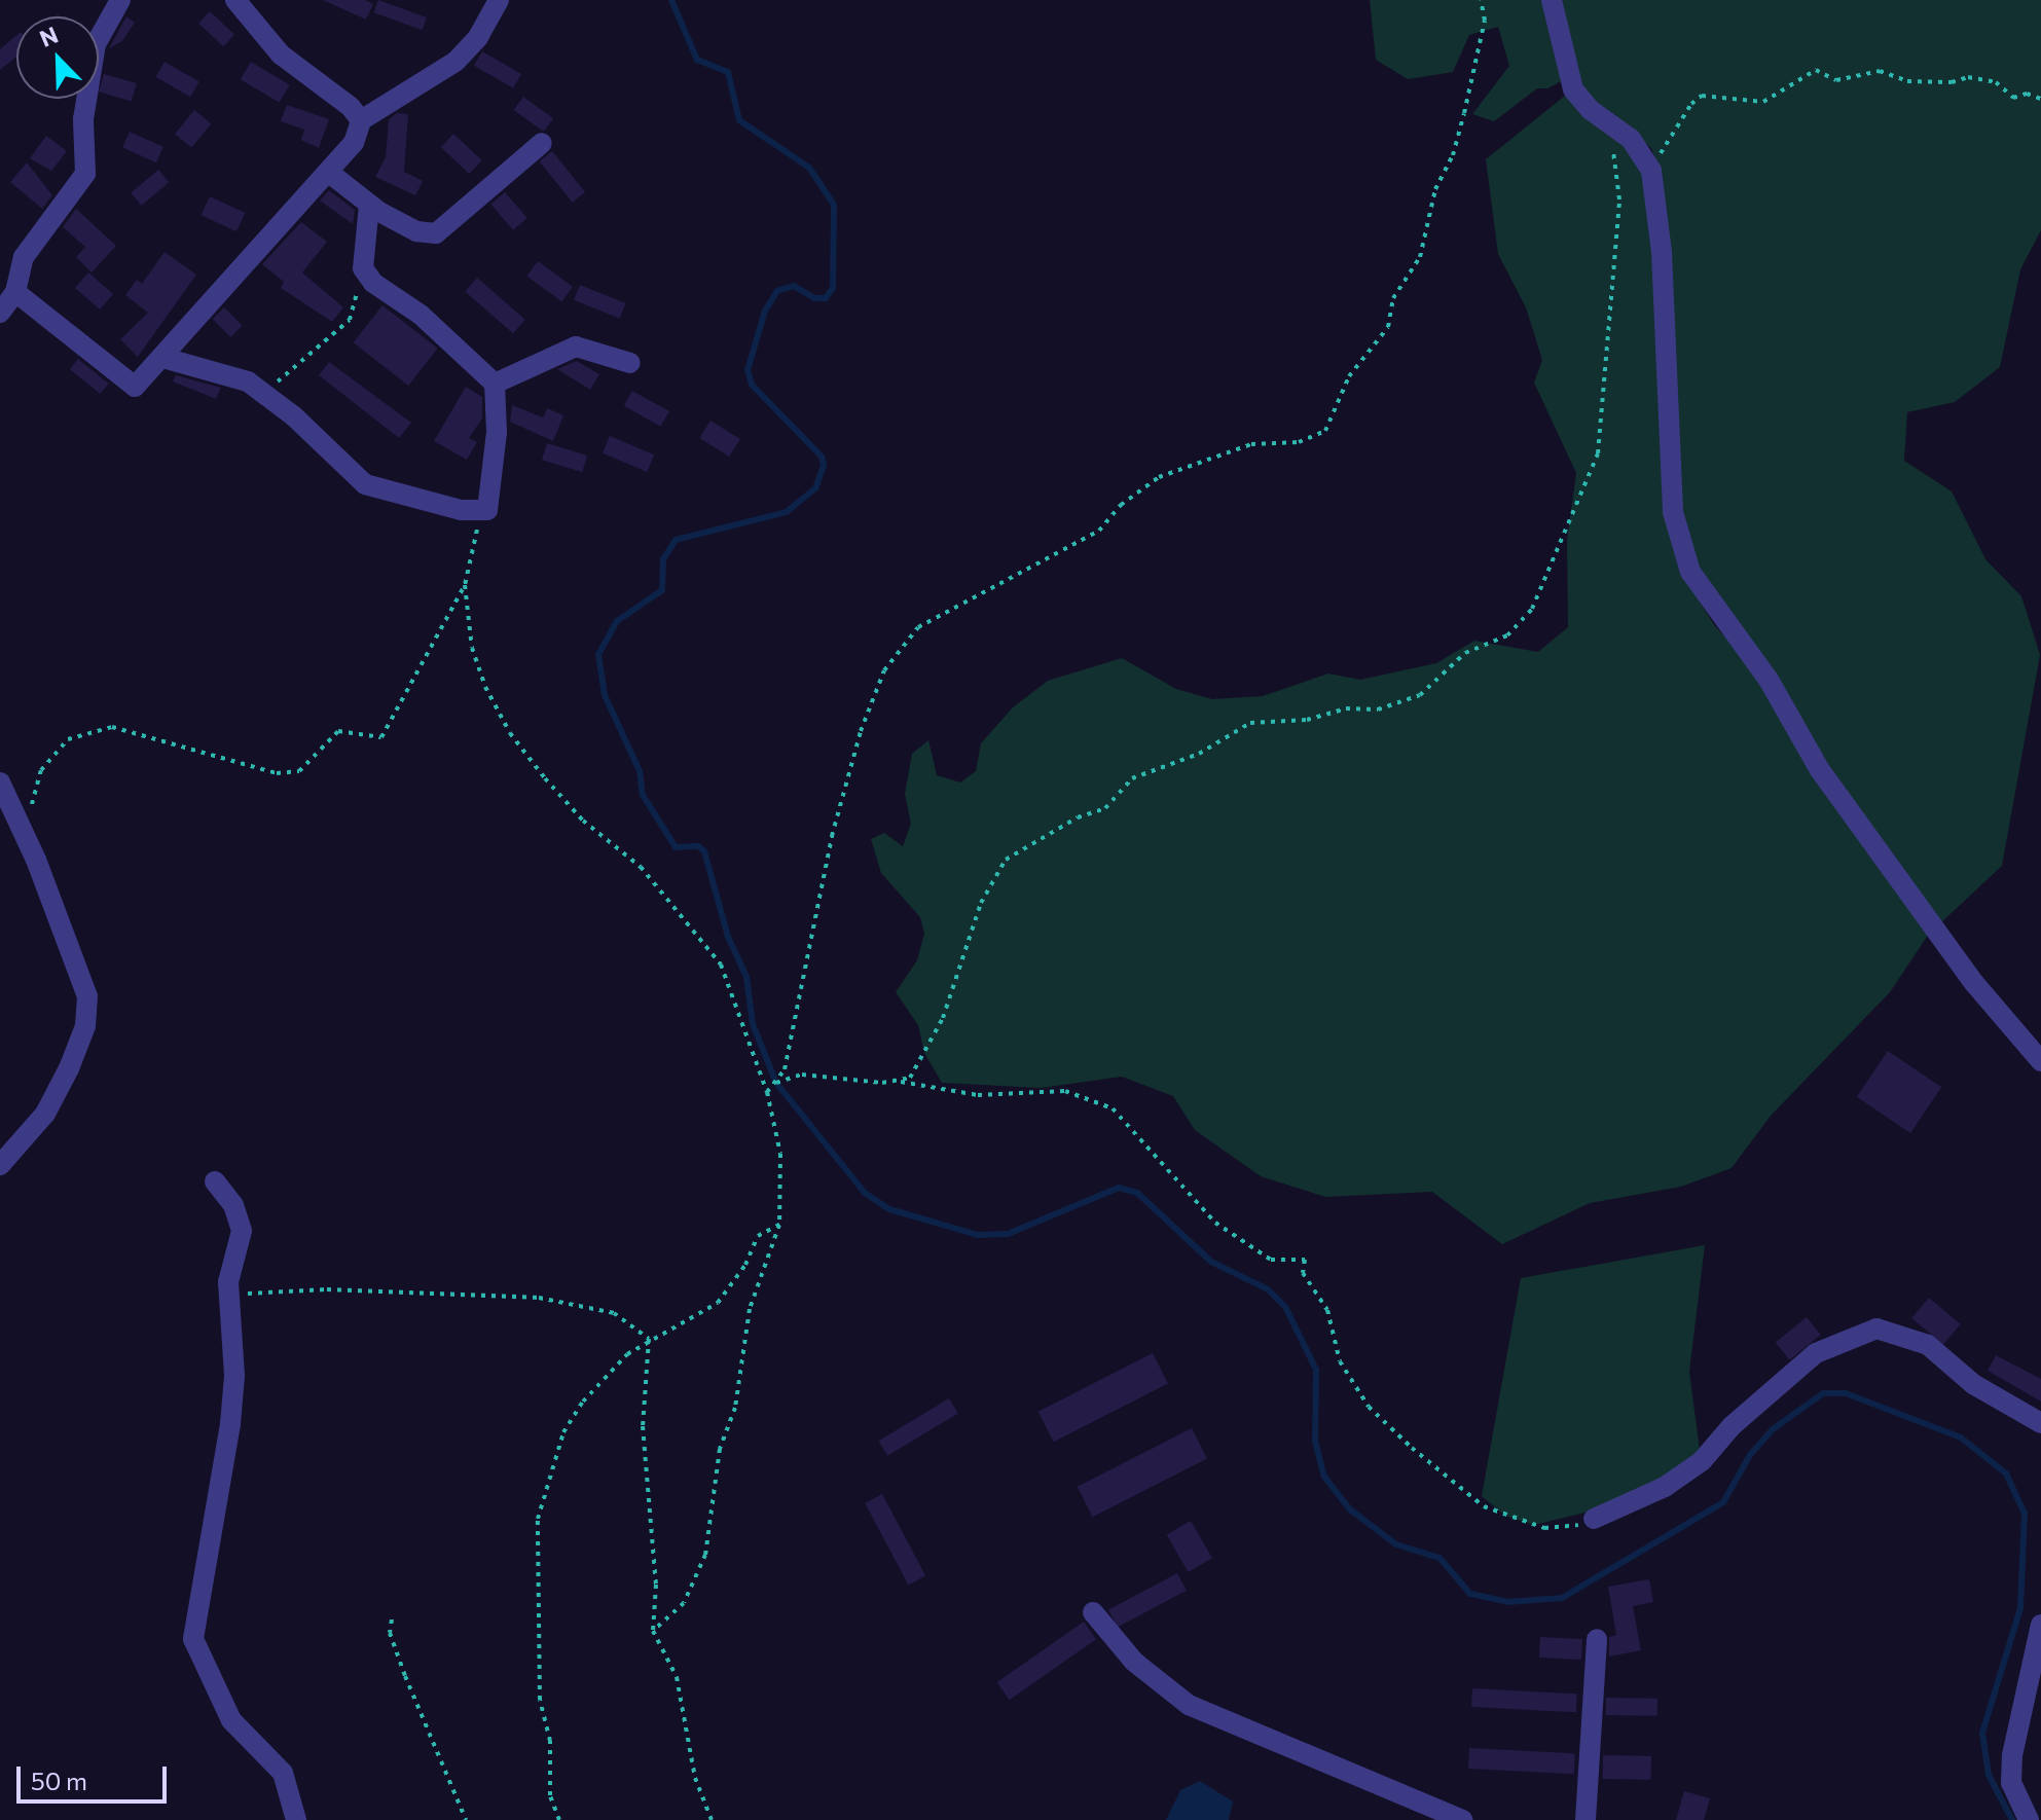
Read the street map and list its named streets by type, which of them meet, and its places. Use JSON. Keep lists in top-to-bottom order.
{
  "scale_bar": "50 m",
  "north": "top left"
}
